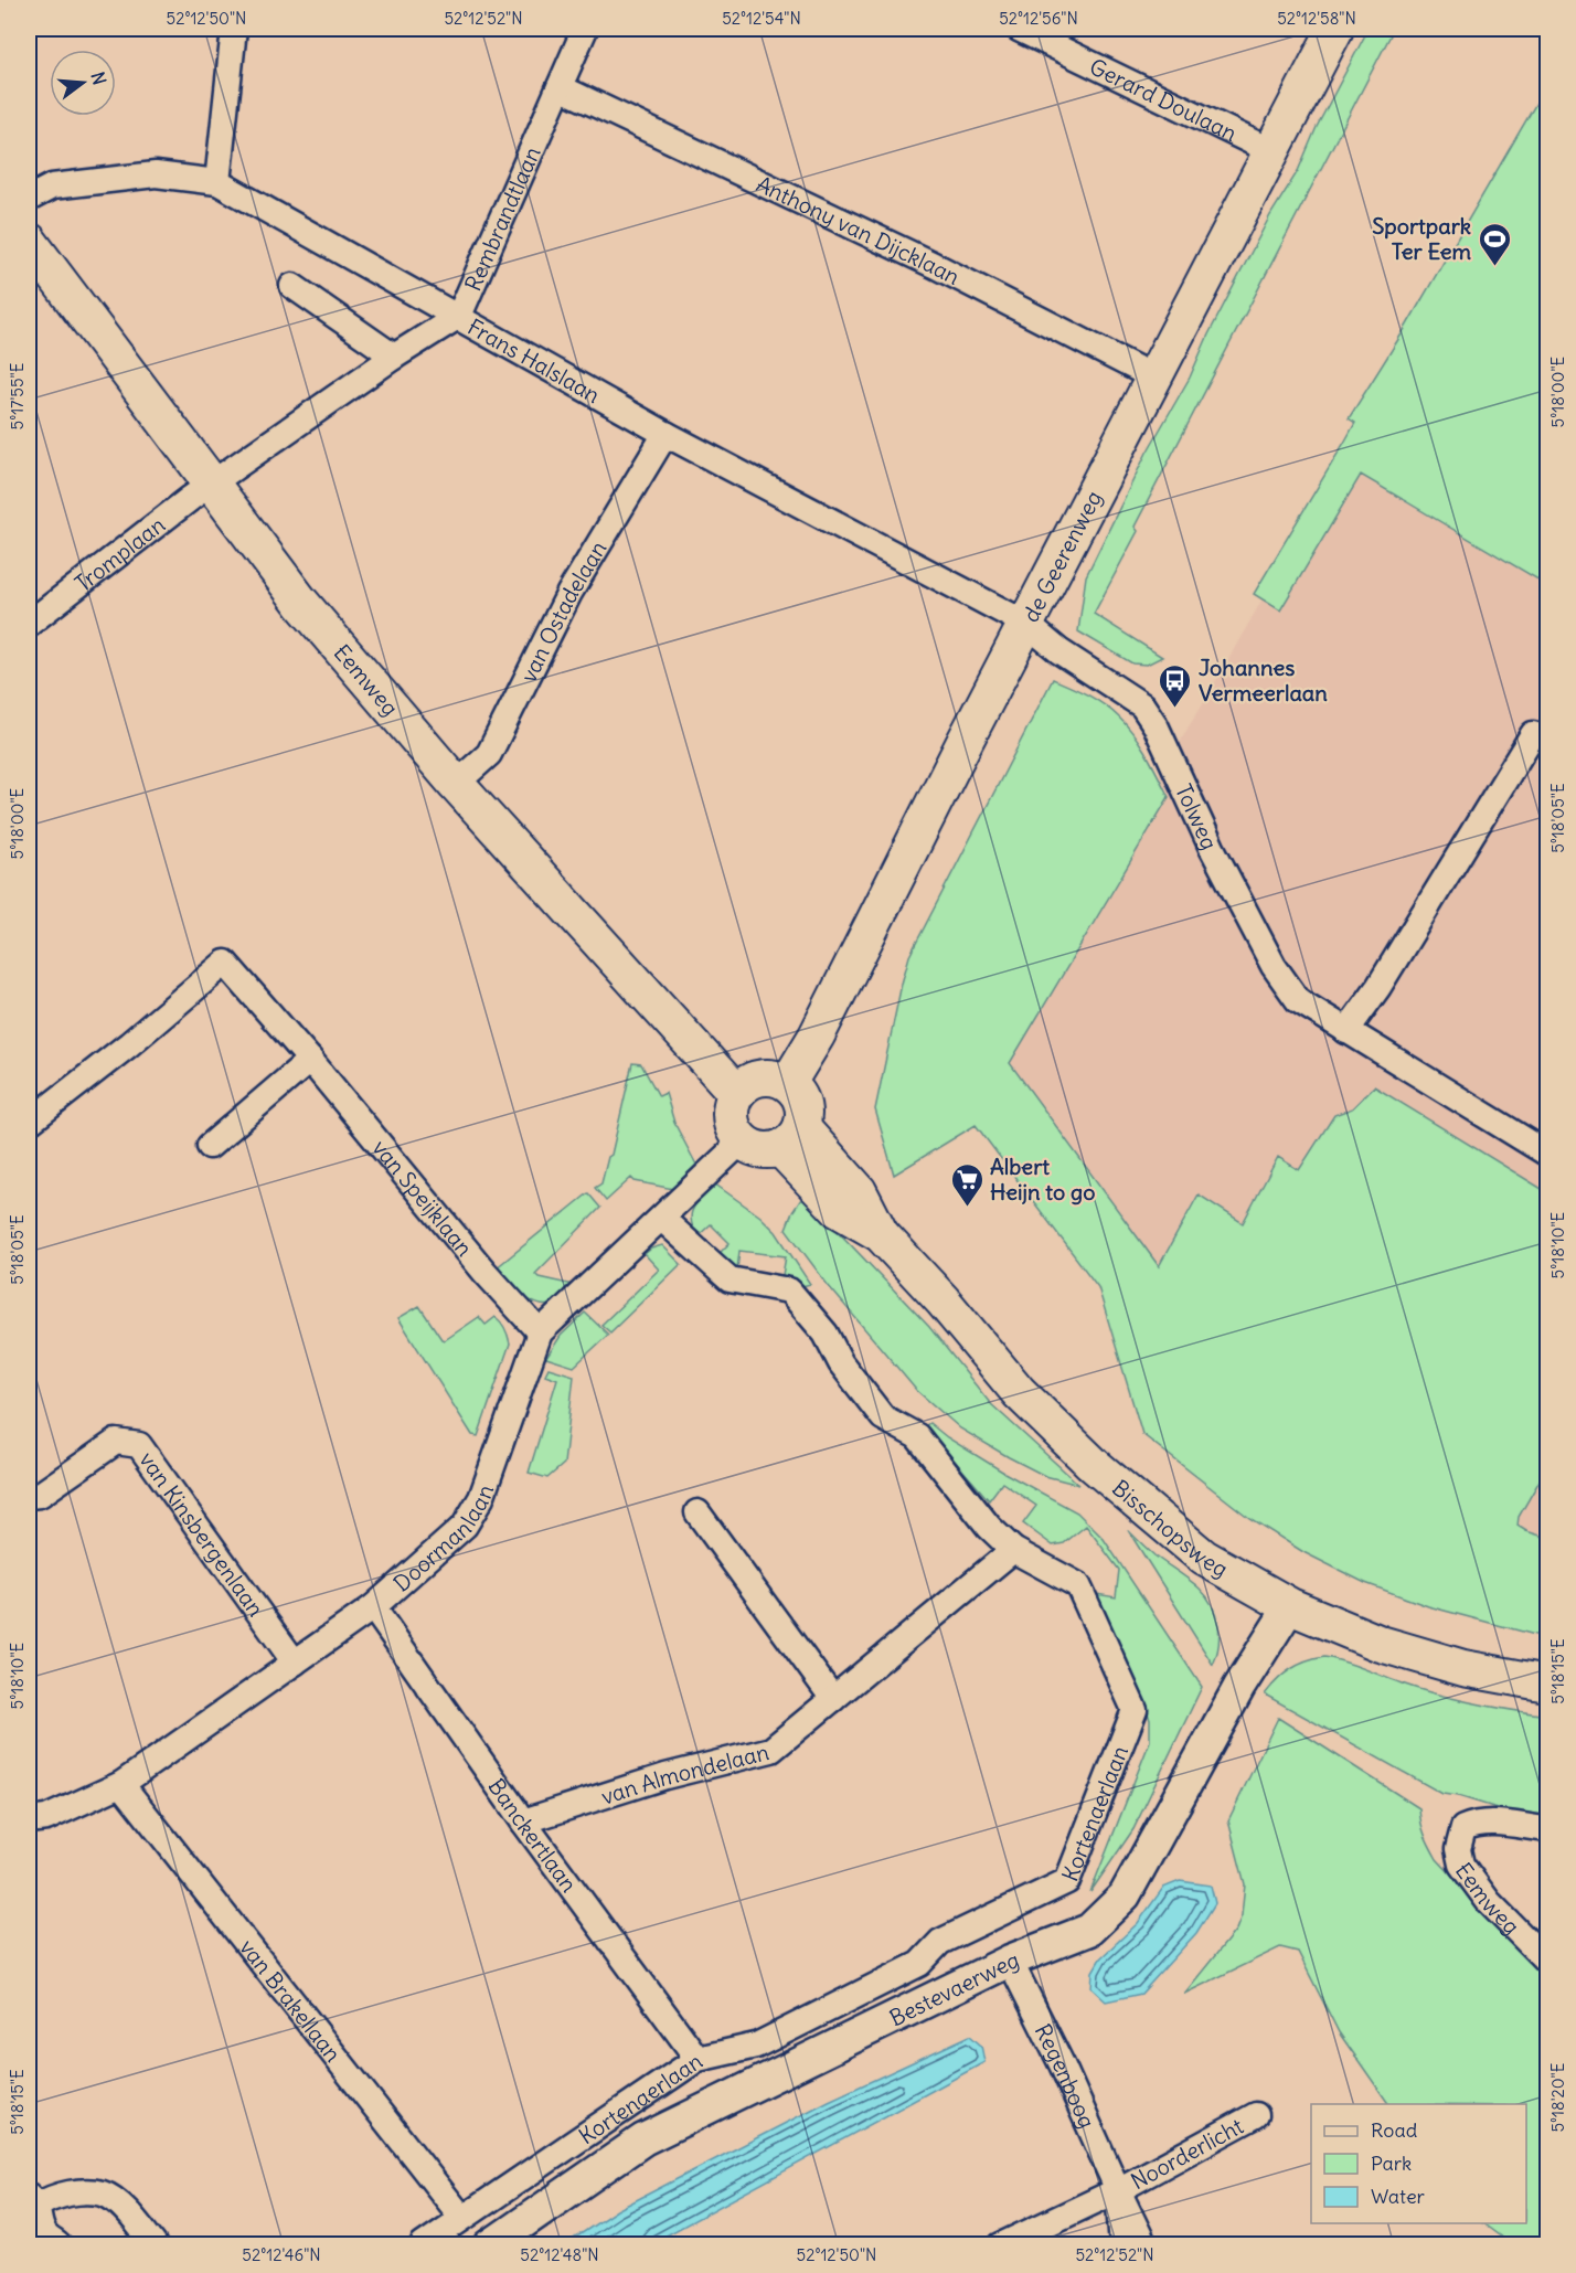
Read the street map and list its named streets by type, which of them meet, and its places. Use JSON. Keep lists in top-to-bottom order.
{
  "streets": {
    "main road": ["de Geerenweg", "Eemweg", "Bisschopsweg"],
    "street": [
      "Gerard Doulaan",
      "Rembrandtlaan",
      "Anthony van Dijcklaan",
      "Frans Halslaan",
      "Tromplaan",
      "van Ostadelaan",
      "Tolweg",
      "van Speijklaan",
      "van Kinsbergenlaan",
      "Doormanlaan",
      "van Almondelaan",
      "Kortenaerlaan",
      "Banckertlaan",
      "Bestevaerweg",
      "van Brakellaan",
      "Regenboog",
      "Noorderlicht"
    ]
  },
  "crossings": [
    ["Gerard Doulaan", "de Geerenweg"],
    ["Rembrandtlaan", "Anthony van Dijcklaan"],
    ["Rembrandtlaan", "Frans Halslaan"],
    ["Rembrandtlaan", "Tromplaan"],
    ["Rembrandtlaan", "Eemweg"],
    ["Anthony van Dijcklaan", "de Geerenweg"],
    ["Frans Halslaan", "de Geerenweg"],
    ["Frans Halslaan", "van Ostadelaan"],
    ["Frans Halslaan", "Tolweg"],
    ["Tromplaan", "Eemweg"],
    ["de Geerenweg", "Eemweg"],
    ["de Geerenweg", "Tolweg"],
    ["de Geerenweg", "Bisschopsweg"],
    ["de Geerenweg", "Doormanlaan"],
    ["van Ostadelaan", "Eemweg"],
    ["Eemweg", "Bisschopsweg"],
    ["Eemweg", "Doormanlaan"],
    ["van Speijklaan", "Doormanlaan"],
    ["Bisschopsweg", "Doormanlaan"],
    ["Bisschopsweg", "Bestevaerweg"],
    ["van Kinsbergenlaan", "Doormanlaan"],
    ["Doormanlaan", "Kortenaerlaan"],
    ["Doormanlaan", "Banckertlaan"],
    ["Doormanlaan", "van Brakellaan"],
    ["van Almondelaan", "Kortenaerlaan"],
    ["van Almondelaan", "Banckertlaan"],
    ["Kortenaerlaan", "Banckertlaan"],
    ["Kortenaerlaan", "van Brakellaan"],
    ["Bestevaerweg", "Regenboog"],
    ["Regenboog", "Noorderlicht"]
  ],
  "places": {
    "sports": ["Sportpark Ter Eem"],
    "bus stop": ["Johannes Vermeerlaan"],
    "supermarket": ["Albert Heijn to go"]
  },
  "legend": ["Road", "Park", "Water"],
  "north": "right",
  "coordinates": [
    "52°12'50\"N",
    "52°12'52\"N",
    "52°12'54\"N",
    "52°12'56\"N",
    "52°12'58\"N",
    "5°18'00\"E",
    "5°17'55\"E",
    "5°18'05\"E",
    "5°18'10\"E",
    "5°18'15\"E",
    "5°18'20\"E",
    "52°12'46\"N",
    "52°12'48\"N"
  ]
}
